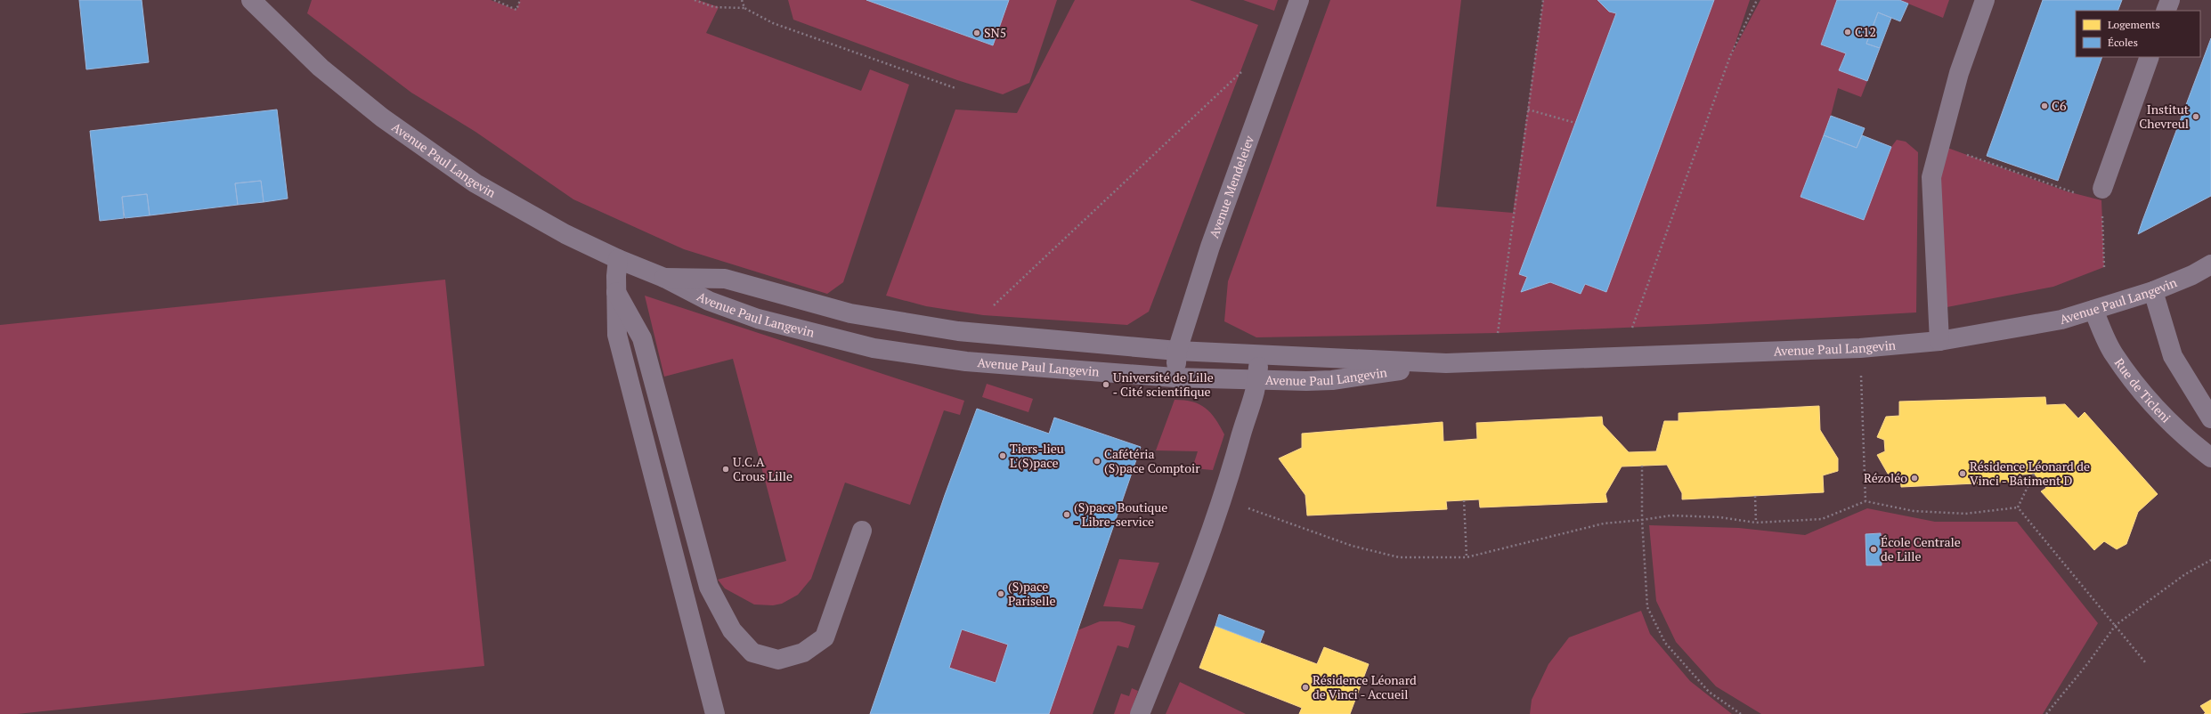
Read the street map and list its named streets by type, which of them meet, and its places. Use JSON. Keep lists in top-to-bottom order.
{
  "streets": {
    "street": ["Avenue Paul Langevin", "Avenue Mendeleiev", "Rue de Ticleni"]
  },
  "crossings": [
    ["Avenue Paul Langevin", "Avenue Mendeleiev"],
    ["Avenue Paul Langevin", "Rue de Ticleni"]
  ],
  "places": [
    "C12",
    "SN5",
    "C6",
    "Institut Chevreul",
    "Université de Lille ‐ Cité scientifique",
    "Tiers-lieu L'(S)pace",
    "Cafétéria (S)pace Comptoir",
    "U.C.A Crous Lille",
    "Résidence Léonard de Vinci - Bâtiment D",
    "Rézoléo",
    "(S)pace Boutique - Libre-service",
    "École Centrale de Lille",
    "(S)pace Pariselle",
    "Résidence Léonard de Vinci - Accueil"
  ],
  "legend": ["Logements", "Écoles"]
}
